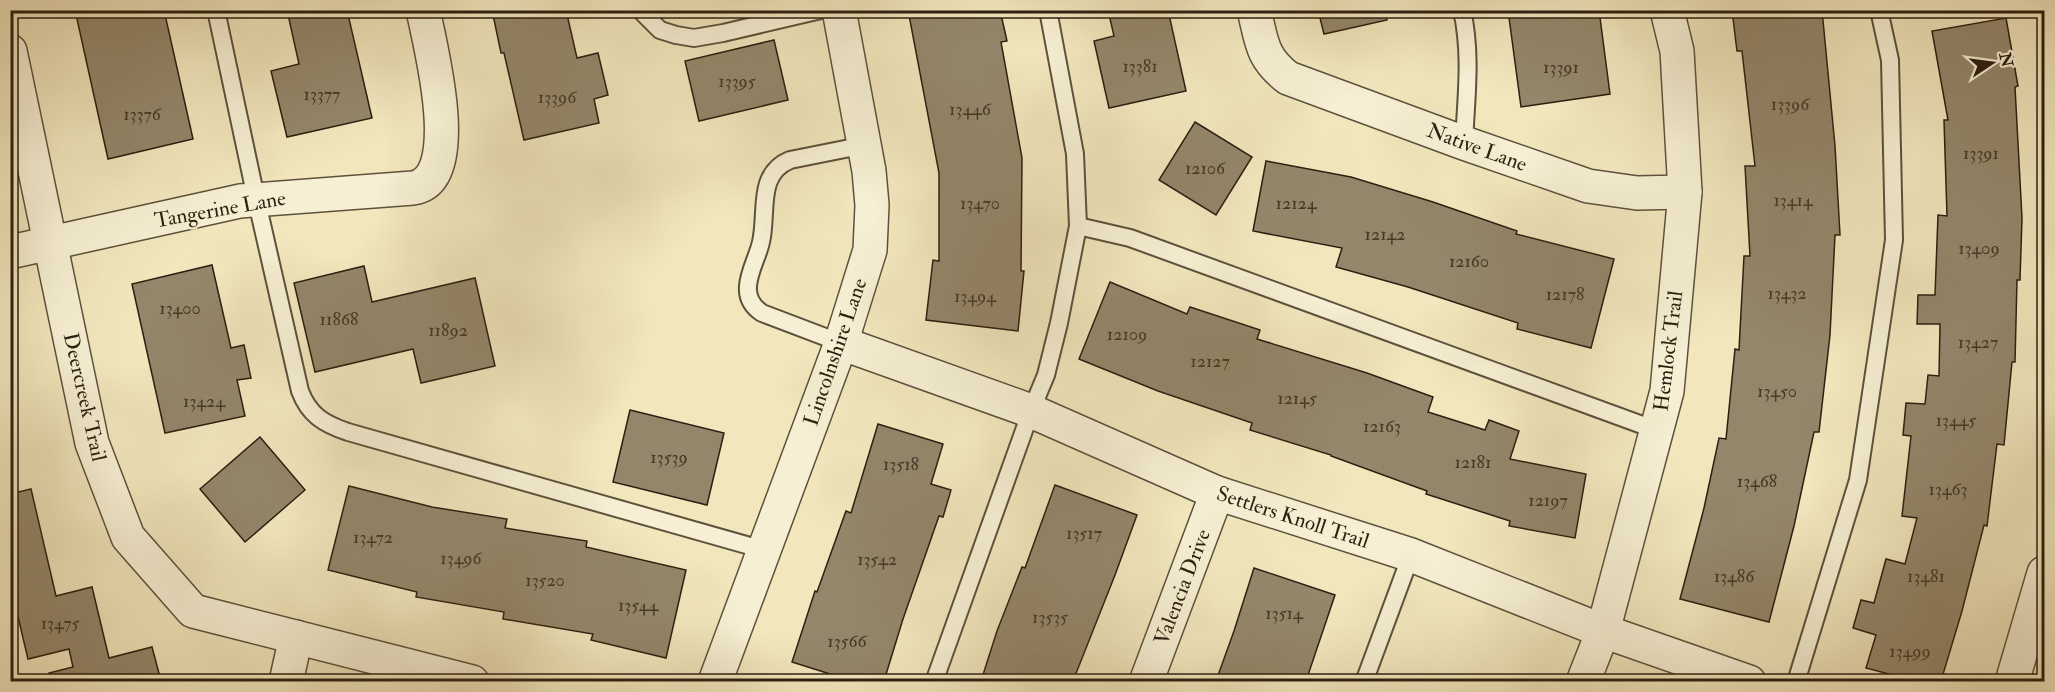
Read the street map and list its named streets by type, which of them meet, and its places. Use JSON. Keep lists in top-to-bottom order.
{
  "streets": {
    "street": [
      "Native Lane",
      "Tangerine Lane",
      "Hemlock Trail",
      "Lincolnshire Lane",
      "Deercreek Trail",
      "Settlers Knoll Trail",
      "Valencia Drive"
    ]
  },
  "crossings": [
    ["Native Lane", "Hemlock Trail"],
    ["Tangerine Lane", "Deercreek Trail"],
    ["Hemlock Trail", "Settlers Knoll Trail"],
    ["Lincolnshire Lane", "Settlers Knoll Trail"],
    ["Settlers Knoll Trail", "Valencia Drive"]
  ],
  "house_numbers": [
    "13381",
    "13391",
    "13395",
    "13377",
    "13396",
    "13396",
    "13446",
    "13376",
    "13391",
    "12106",
    "13414",
    "13470",
    "12124",
    "12142",
    "13409",
    "12160",
    "13432",
    "12178",
    "13494",
    "13400",
    "11868",
    "11892",
    "12109",
    "13427",
    "12127",
    "13450",
    "12145",
    "13424",
    "13445",
    "12163",
    "13539",
    "12181",
    "13518",
    "13468",
    "13463",
    "12197",
    "13517",
    "13472",
    "13496",
    "13542",
    "13486",
    "13481",
    "13520",
    "13544",
    "13514",
    "13535",
    "13475",
    "13566",
    "13499"
  ],
  "north": "right"
}
